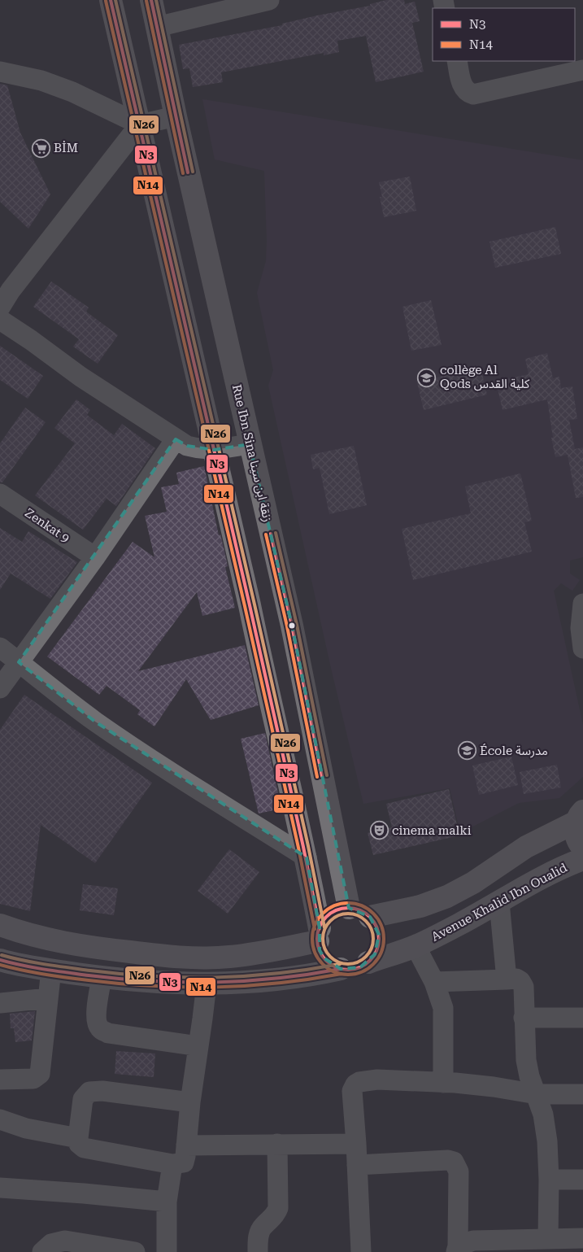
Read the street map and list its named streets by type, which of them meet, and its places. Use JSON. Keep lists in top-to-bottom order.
{
  "streets": {
    "main road": ["Rue Ibn Sina زنقة ابن سينا", "Avenue Khalid Ibn Oualid"],
    "street": ["Zenkat 9"]
  },
  "crossings": [
    ["Rue Ibn Sina زنقة ابن سينا", "Avenue Khalid Ibn Oualid"]
  ],
  "places": {
    "supermarket": ["BİM"],
    "school or university": ["collège Al Qods كلية القدس", "École مدرسة"],
    "theatre": ["cinema malki"]
  },
  "lines": ["transit line N3", "transit line N26", "transit line N14"],
  "legend": ["N3", "N14"]
}
